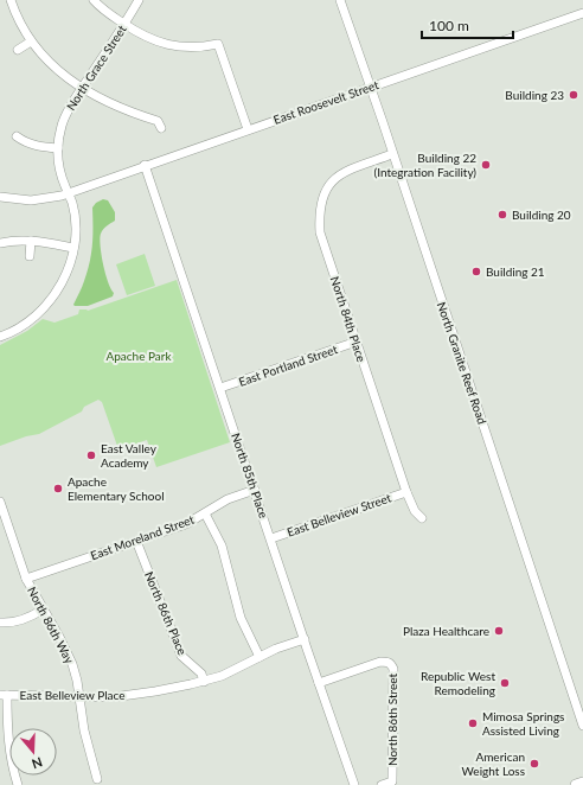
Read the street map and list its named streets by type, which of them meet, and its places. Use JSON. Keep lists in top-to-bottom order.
{
  "streets": {
    "street": [
      "North Grace Street",
      "East Roosevelt Street",
      "North 84th Place",
      "North Granite Reef Road",
      "East Portland Street",
      "North 85th Place",
      "East Belleview Street",
      "East Moreland Street",
      "North 86th Place",
      "North 86th Way",
      "East Belleview Place",
      "North 86th Street"
    ]
  },
  "crossings": [
    ["North Grace Street", "East Roosevelt Street"],
    ["East Roosevelt Street", "North Granite Reef Road"],
    ["East Roosevelt Street", "North 85th Place"],
    ["North 84th Place", "North Granite Reef Road"],
    ["North 84th Place", "East Portland Street"],
    ["North 84th Place", "East Belleview Street"],
    ["East Portland Street", "North 85th Place"],
    ["North 85th Place", "East Belleview Street"],
    ["North 85th Place", "East Moreland Street"],
    ["North 85th Place", "East Belleview Place"],
    ["North 85th Place", "North 86th Street"],
    ["East Moreland Street", "North 86th Place"],
    ["East Moreland Street", "North 86th Way"],
    ["North 86th Place", "East Belleview Place"],
    ["North 86th Way", "East Belleview Place"]
  ],
  "parks": ["Apache Park"],
  "places": [
    "Building 23",
    "Building 22 (Integration Facility)",
    "Building 20",
    "Building 21",
    "East Valley Academy",
    "Apache Elementary School",
    "Plaza Healthcare",
    "Republic West Remodeling",
    "Mimosa Springs Assisted Living",
    "American Weight Loss"
  ],
  "scale_bar": "100 m",
  "north": "bottom"
}
